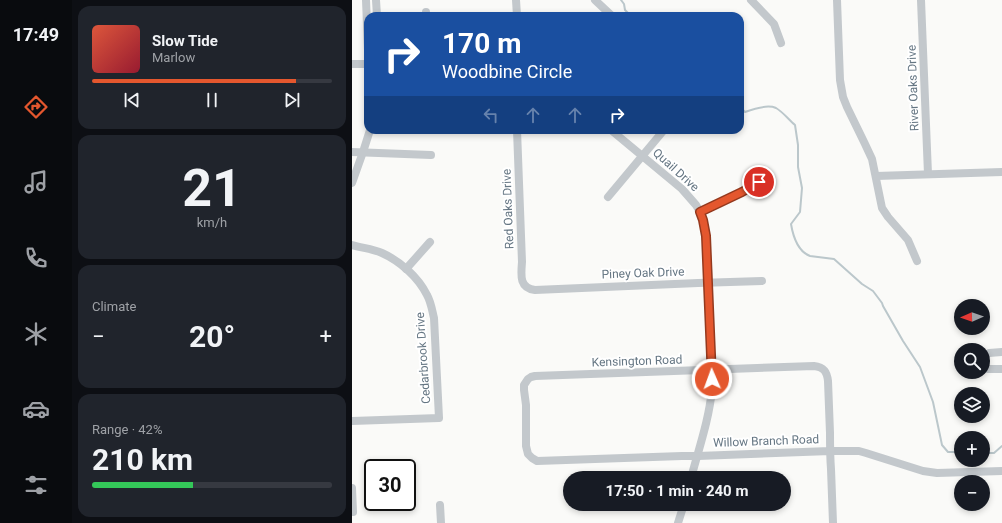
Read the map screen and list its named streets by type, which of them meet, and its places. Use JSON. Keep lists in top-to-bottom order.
{
  "streets": {
    "street": [
      "River Oaks Drive",
      "Quail Drive",
      "Red Oaks Drive",
      "Piney Oak Drive",
      "Cedarbrook Drive",
      "Kensington Road",
      "Willow Branch Road"
    ]
  },
  "crossings": [
    ["Quail Drive", "Piney Oak Drive"],
    ["Quail Drive", "Kensington Road"],
    ["Quail Drive", "Willow Branch Road"],
    ["Red Oaks Drive", "Piney Oak Drive"],
    ["Kensington Road", "Willow Branch Road"]
  ],
  "north": "left",
  "page": {
    "tabs": "17:49",
    "turn": ["170 m", "Woodbine Circle"],
    "song": ["Slow Tide", "Marlow"],
    "tile": [
      ["21", "km/h"],
      "Climate",
      ["Range · 42%", "210 km"]
    ],
    "map_buttons": ["+", "−"],
    "heat": ["−", "20°", "+"],
    "limit": "30",
    "trip": "17:50 · 1 min · 240 m"
  }
}
